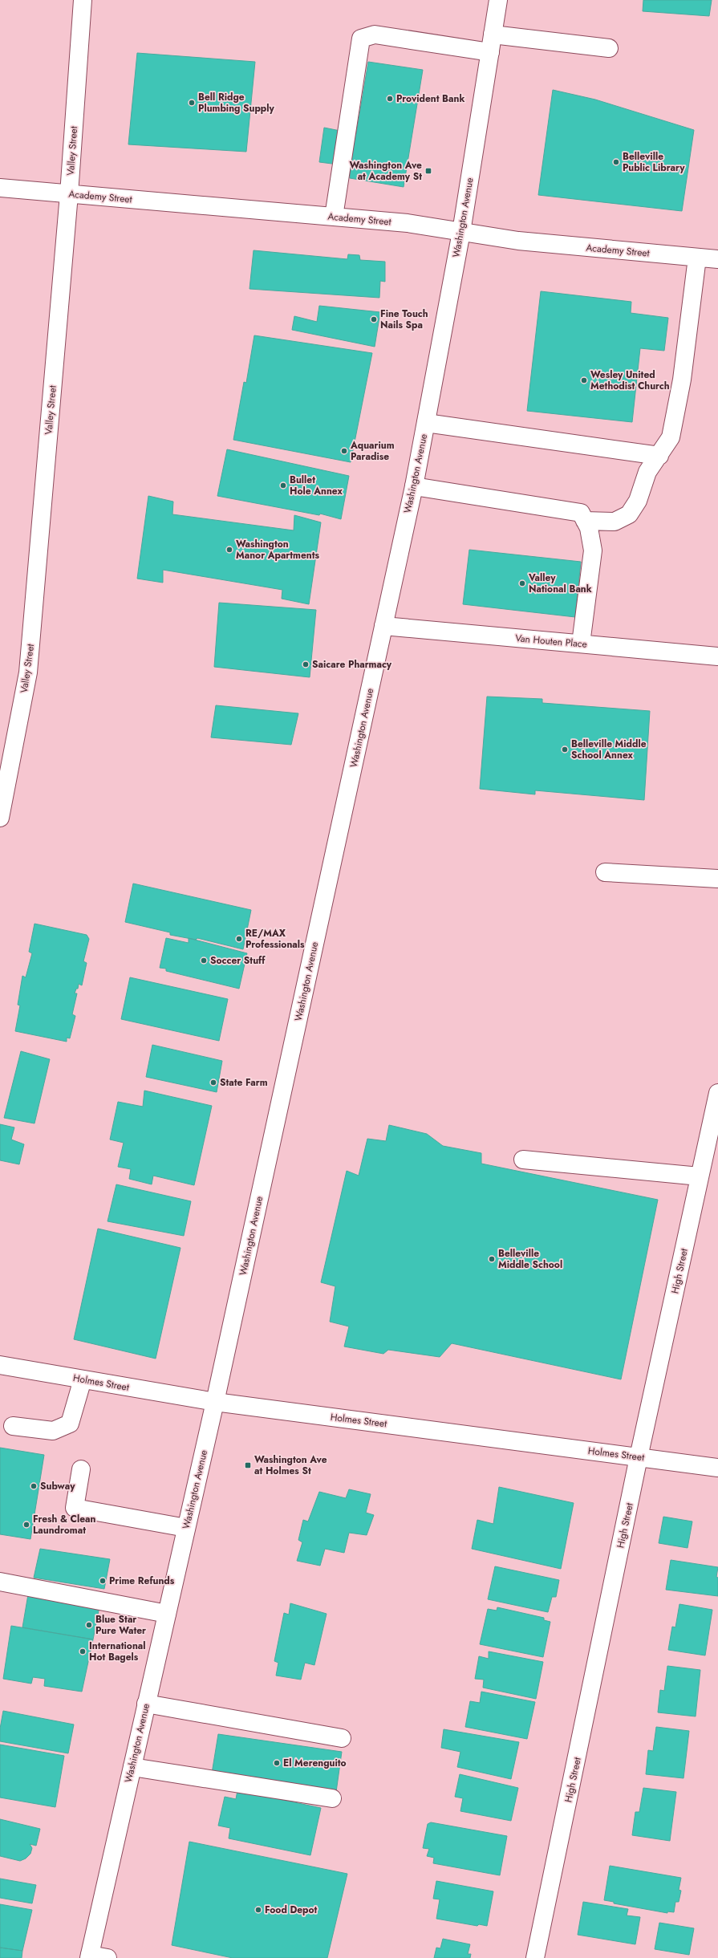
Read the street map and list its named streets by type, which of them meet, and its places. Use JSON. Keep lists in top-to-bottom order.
{
  "streets": {
    "street": [
      "Valley Street",
      "Academy Street",
      "Washington Avenue",
      "Van Houten Place",
      "High Street",
      "Holmes Street"
    ]
  },
  "crossings": [
    ["Valley Street", "Academy Street"],
    ["Academy Street", "Washington Avenue"],
    ["Washington Avenue", "Van Houten Place"],
    ["Washington Avenue", "Holmes Street"],
    ["High Street", "Holmes Street"]
  ],
  "places": {
    "other": [
      "Provident Bank",
      "Bell Ridge Plumbing Supply",
      "Belleville Public Library",
      "Fine Touch Nails Spa",
      "Wesley United Methodist Church",
      "Aquarium Paradise",
      "Bullet Hole Annex",
      "Washington Manor Apartments",
      "Valley National Bank",
      "Saicare Pharmacy",
      "Belleville Middle School Annex",
      "RE/MAX Professionals",
      "Soccer Stuff",
      "State Farm",
      "Belleville Middle School",
      "Subway",
      "Fresh & Clean Laundromat",
      "Prime Refunds",
      "Blue Star Pure Water",
      "International Hot Bagels",
      "El Merenguito",
      "Food Depot"
    ],
    "transit": ["Washington Ave at Academy St", "Washington Ave at Holmes St"]
  }
}
